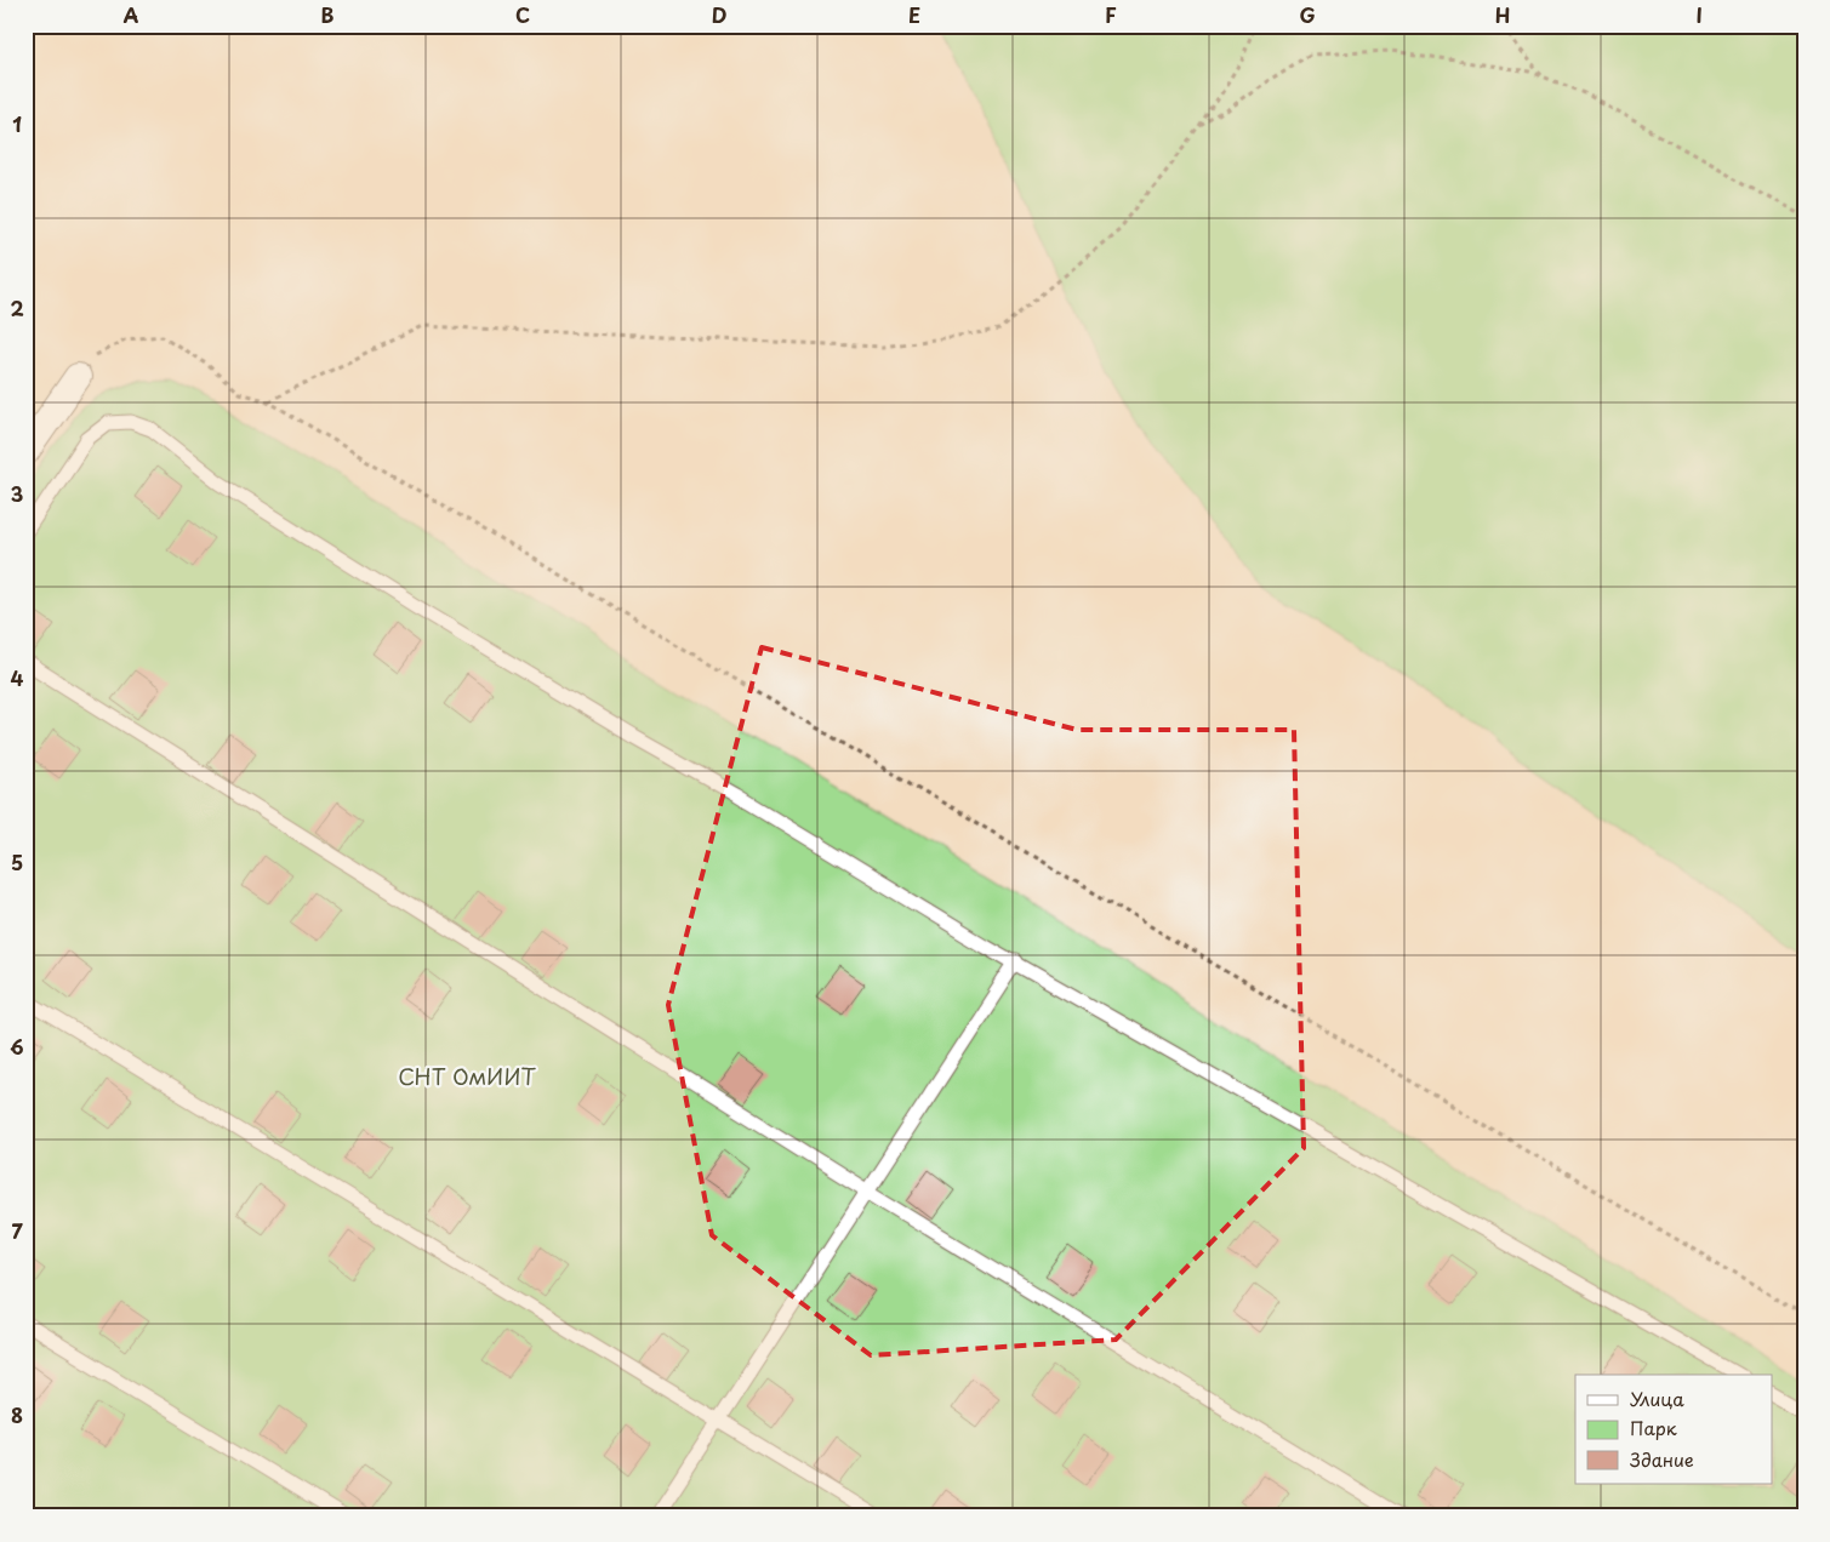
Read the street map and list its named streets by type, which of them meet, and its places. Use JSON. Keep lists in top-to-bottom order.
{
  "parks": ["СНТ ОмИИТ"],
  "legend": ["Улица", "Парк", "Здание"],
  "grid": {
    "columns": [
      "A",
      "B",
      "C",
      "D",
      "E",
      "F",
      "G",
      "H",
      "I"
    ],
    "rows": [
      "1",
      "2",
      "3",
      "4",
      "5",
      "6",
      "7",
      "8"
    ]
  }
}
